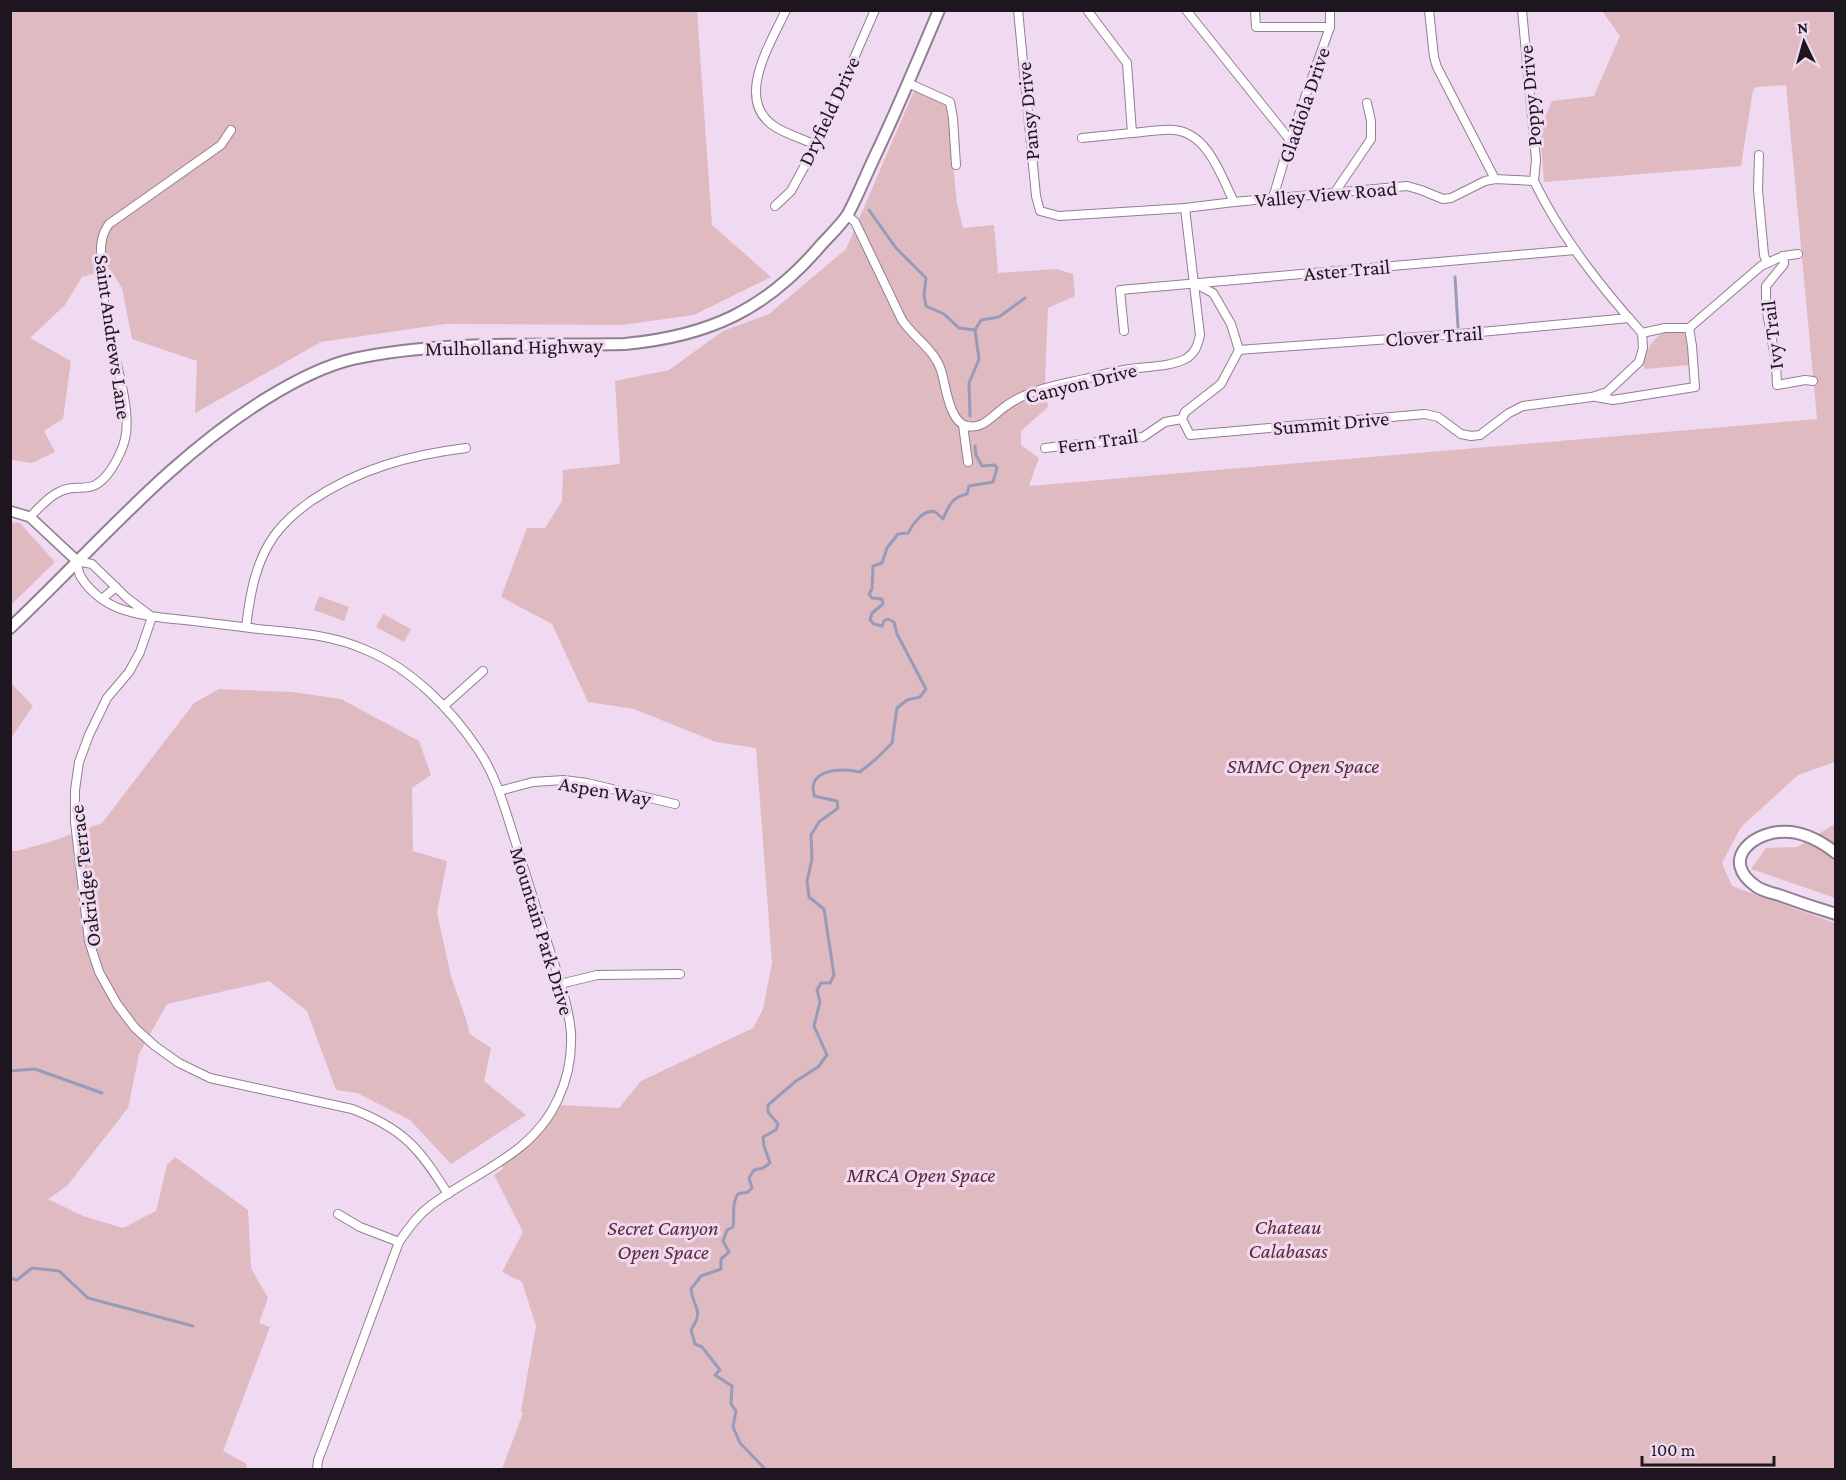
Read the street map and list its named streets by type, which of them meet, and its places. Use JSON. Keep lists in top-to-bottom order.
{
  "streets": {
    "main road": ["Mulholland Highway"],
    "street": [
      "Poppy Drive",
      "Gladiola Drive",
      "Dryfield Drive",
      "Pansy Drive",
      "Valley View Road",
      "Aster Trail",
      "Ivy Trail",
      "Clover Trail",
      "Saint Andrews Lane",
      "Canyon Drive",
      "Summit Drive",
      "Fern Trail",
      "Aspen Way",
      "Oakridge Terrace",
      "Mountain Park Drive"
    ]
  },
  "crossings": [
    ["Poppy Drive", "Valley View Road"],
    ["Gladiola Drive", "Valley View Road"],
    ["Pansy Drive", "Valley View Road"],
    ["Valley View Road", "Canyon Drive"],
    ["Aster Trail", "Canyon Drive"],
    ["Mulholland Highway", "Mountain Park Drive"],
    ["Summit Drive", "Fern Trail"],
    ["Aspen Way", "Mountain Park Drive"],
    ["Oakridge Terrace", "Mountain Park Drive"]
  ],
  "parks": [
    "SMMC Open Space",
    "MRCA Open Space",
    "Chateau Calabasas",
    "Secret Canyon Open Space"
  ],
  "scale_bar": "100 m",
  "north": "top"
}
